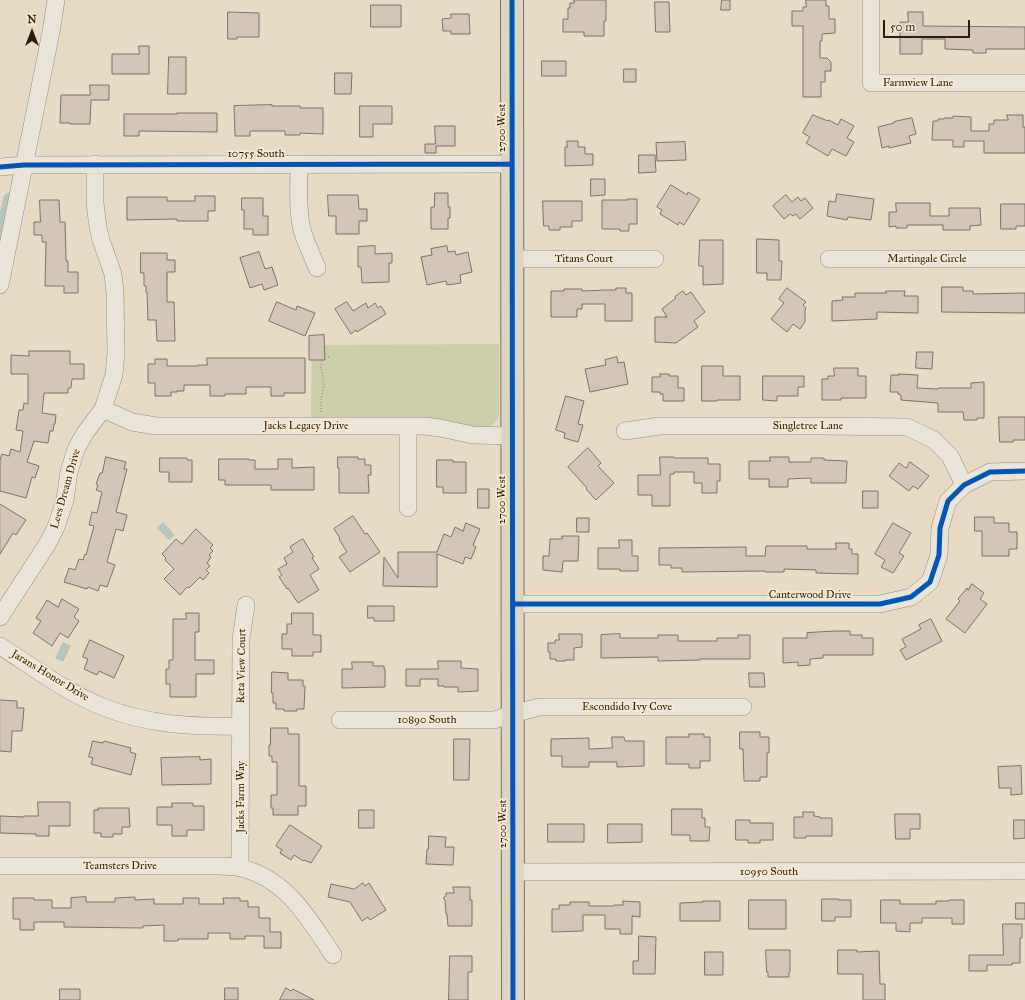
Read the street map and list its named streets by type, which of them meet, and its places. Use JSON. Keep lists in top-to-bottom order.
{
  "streets": {
    "main road": ["2700 West"],
    "street": [
      "Farmview Lane",
      "10755 South",
      "Titans Court",
      "Martingale Circle",
      "Jacks Legacy Drive",
      "Singletree Lane",
      "Lees Dream Drive",
      "Canterwood Drive",
      "Reta View Court",
      "Jarans Honor Drive",
      "Escondido Ivy Cove",
      "10890 South",
      "Jacks Farm Way",
      "Teamsters Drive",
      "10950 South"
    ]
  },
  "crossings": [
    ["2700 West", "10755 South"],
    ["2700 West", "Titans Court"],
    ["2700 West", "Jacks Legacy Drive"],
    ["2700 West", "Canterwood Drive"],
    ["2700 West", "Escondido Ivy Cove"],
    ["2700 West", "10890 South"],
    ["2700 West", "10950 South"],
    ["10755 South", "Lees Dream Drive"],
    ["Jacks Legacy Drive", "Lees Dream Drive"],
    ["Singletree Lane", "Canterwood Drive"],
    ["Reta View Court", "Jarans Honor Drive"],
    ["Reta View Court", "Jacks Farm Way"],
    ["Jarans Honor Drive", "Jacks Farm Way"],
    ["Escondido Ivy Cove", "10890 South"],
    ["Jacks Farm Way", "Teamsters Drive"]
  ],
  "scale_bar": "50 m",
  "north": "top"
}
